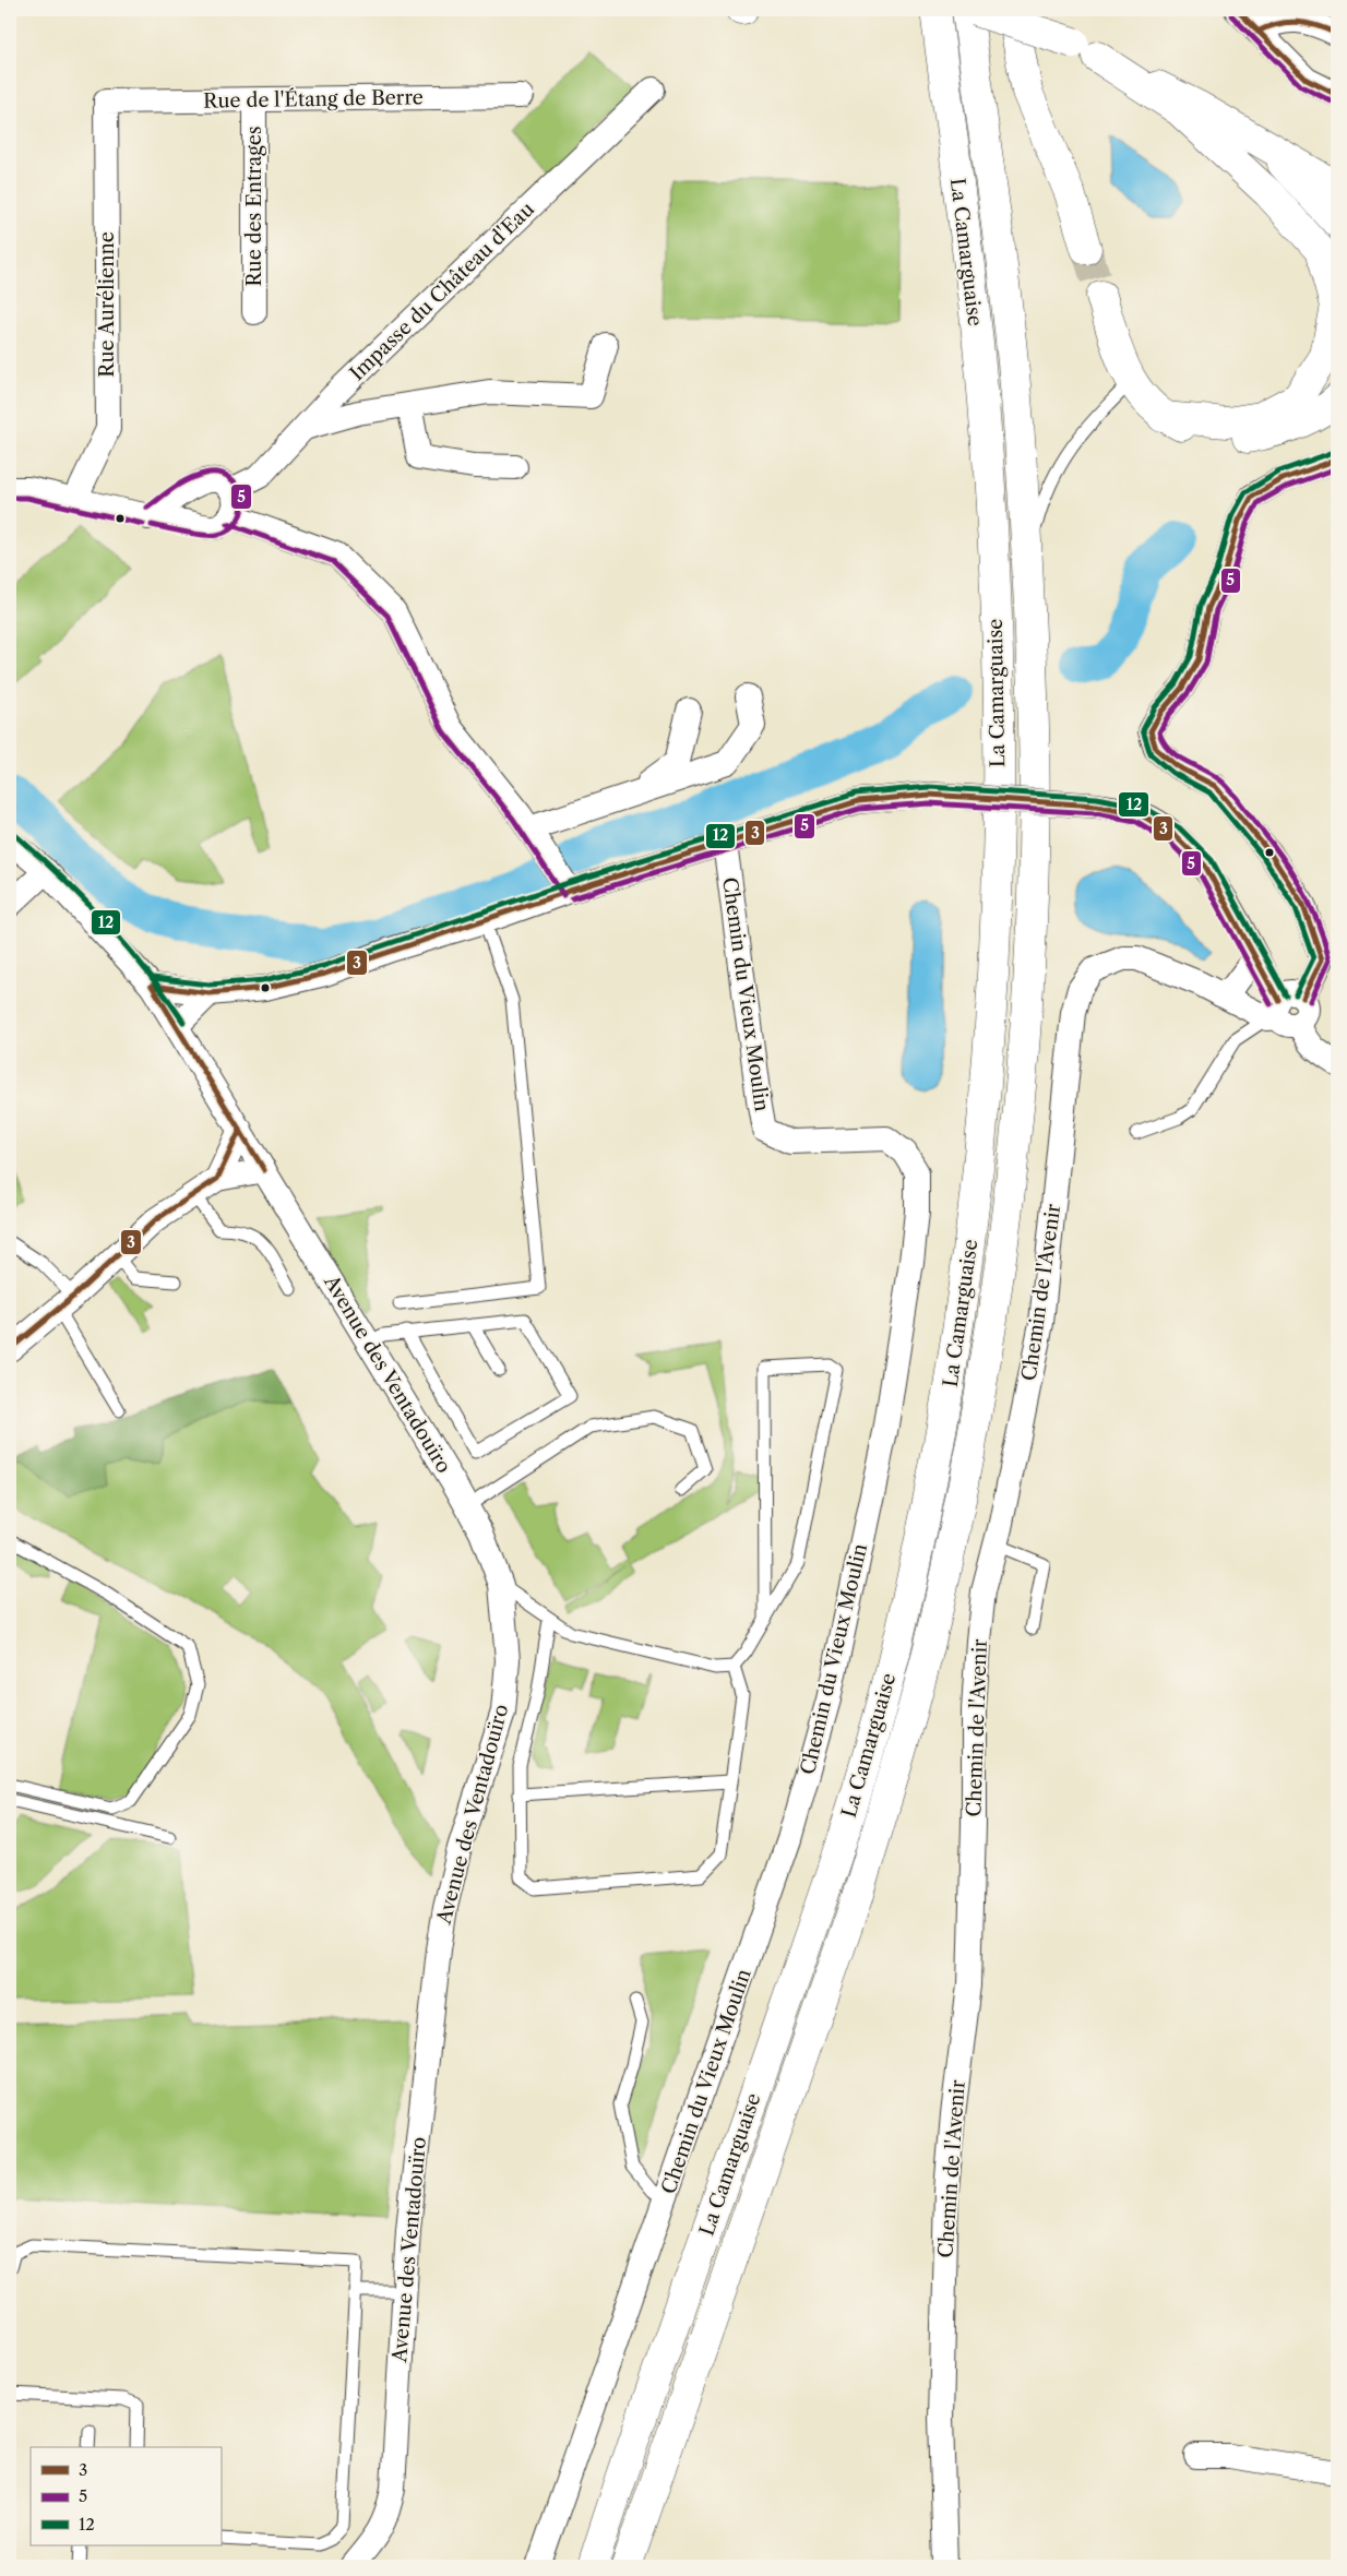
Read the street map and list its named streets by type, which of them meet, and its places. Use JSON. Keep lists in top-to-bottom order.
{
  "streets": {
    "main road": ["La Camarguaise"],
    "street": [
      "Rue de l'Étang de Berre",
      "Rue des Entrages",
      "Impasse du Château d'Eau",
      "Rue Aurélienne",
      "Chemin du Vieux Moulin",
      "Chemin de l'Avenir",
      "Avenue des Ventadouïro"
    ]
  },
  "crossings": [
    ["Rue de l'Étang de Berre", "Rue des Entrages"],
    ["Rue de l'Étang de Berre", "Rue Aurélienne"]
  ],
  "lines": ["transit line 3", "transit line 5", "transit line 12"],
  "legend": ["3", "5", "12"]
}
